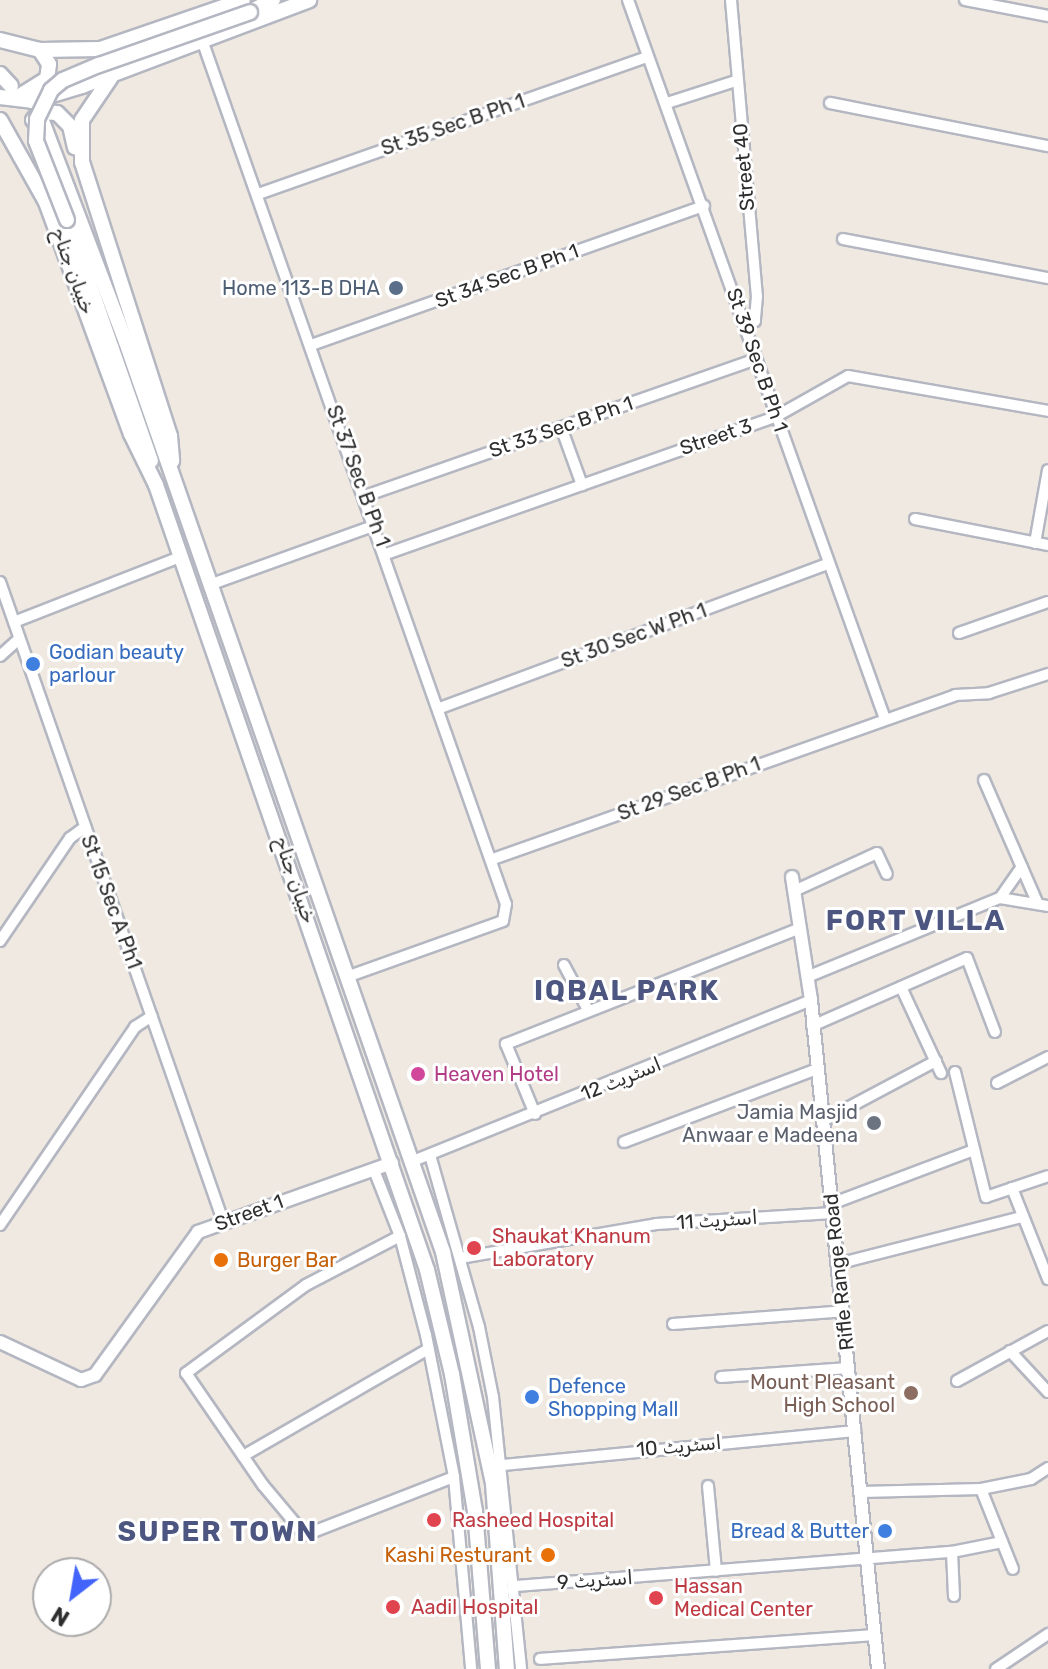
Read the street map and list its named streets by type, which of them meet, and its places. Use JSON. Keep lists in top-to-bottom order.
{
  "streets": {
    "main road": ["خیبان جناح"],
    "street": [
      "St 35 Sec B Ph 1",
      "Street 40",
      "St 34 Sec B Ph 1",
      "St 39 Sec B Ph 1",
      "St 33 Sec B Ph 1",
      "Street 3",
      "St 37 Sec B Ph 1",
      "St 30 Sec W Ph 1",
      "St 29 Sec B Ph 1",
      "St 15 Sec A Ph1",
      "اسٹریٹ 12",
      "Street 1",
      "اسٹریٹ 11",
      "Rifle Range Road",
      "اسٹریٹ 10",
      "اسٹریٹ 9"
    ]
  },
  "crossings": [
    ["St 35 Sec B Ph 1", "St 39 Sec B Ph 1"],
    ["St 35 Sec B Ph 1", "St 37 Sec B Ph 1"],
    ["Street 40", "St 39 Sec B Ph 1"],
    ["خیبان جناح", "St 37 Sec B Ph 1"],
    ["خیبان جناح", "اسٹریٹ 12"],
    ["خیبان جناح", "Street 1"],
    ["St 34 Sec B Ph 1", "St 39 Sec B Ph 1"],
    ["St 34 Sec B Ph 1", "St 37 Sec B Ph 1"],
    ["St 39 Sec B Ph 1", "St 33 Sec B Ph 1"],
    ["St 39 Sec B Ph 1", "Street 3"],
    ["St 39 Sec B Ph 1", "St 30 Sec W Ph 1"],
    ["St 39 Sec B Ph 1", "St 29 Sec B Ph 1"],
    ["St 33 Sec B Ph 1", "St 37 Sec B Ph 1"],
    ["Street 3", "St 37 Sec B Ph 1"],
    ["St 37 Sec B Ph 1", "St 30 Sec W Ph 1"],
    ["St 37 Sec B Ph 1", "St 29 Sec B Ph 1"],
    ["St 15 Sec A Ph1", "Street 1"],
    ["اسٹریٹ 12", "Rifle Range Road"],
    ["اسٹریٹ 11", "Rifle Range Road"],
    ["Rifle Range Road", "اسٹریٹ 10"],
    ["Rifle Range Road", "اسٹریٹ 9"]
  ],
  "districts": ["FORT VILLA", "IQBAL PARK", "SUPER TOWN"],
  "places": [
    "Home 113-B DHA",
    "Godian beauty parlour",
    "Heaven Hotel",
    "Jamia Masjid Anwaar e Madeena",
    "Shaukat Khanum Laboratory",
    "Burger Bar",
    "Mount Pleasant High School",
    "Defence Shopping Mall",
    "Rasheed Hospital",
    "Bread & Butter",
    "Kashi Resturant",
    "Hassan Medical Center",
    "Aadil Hospital"
  ],
  "north": "bottom left"
}
